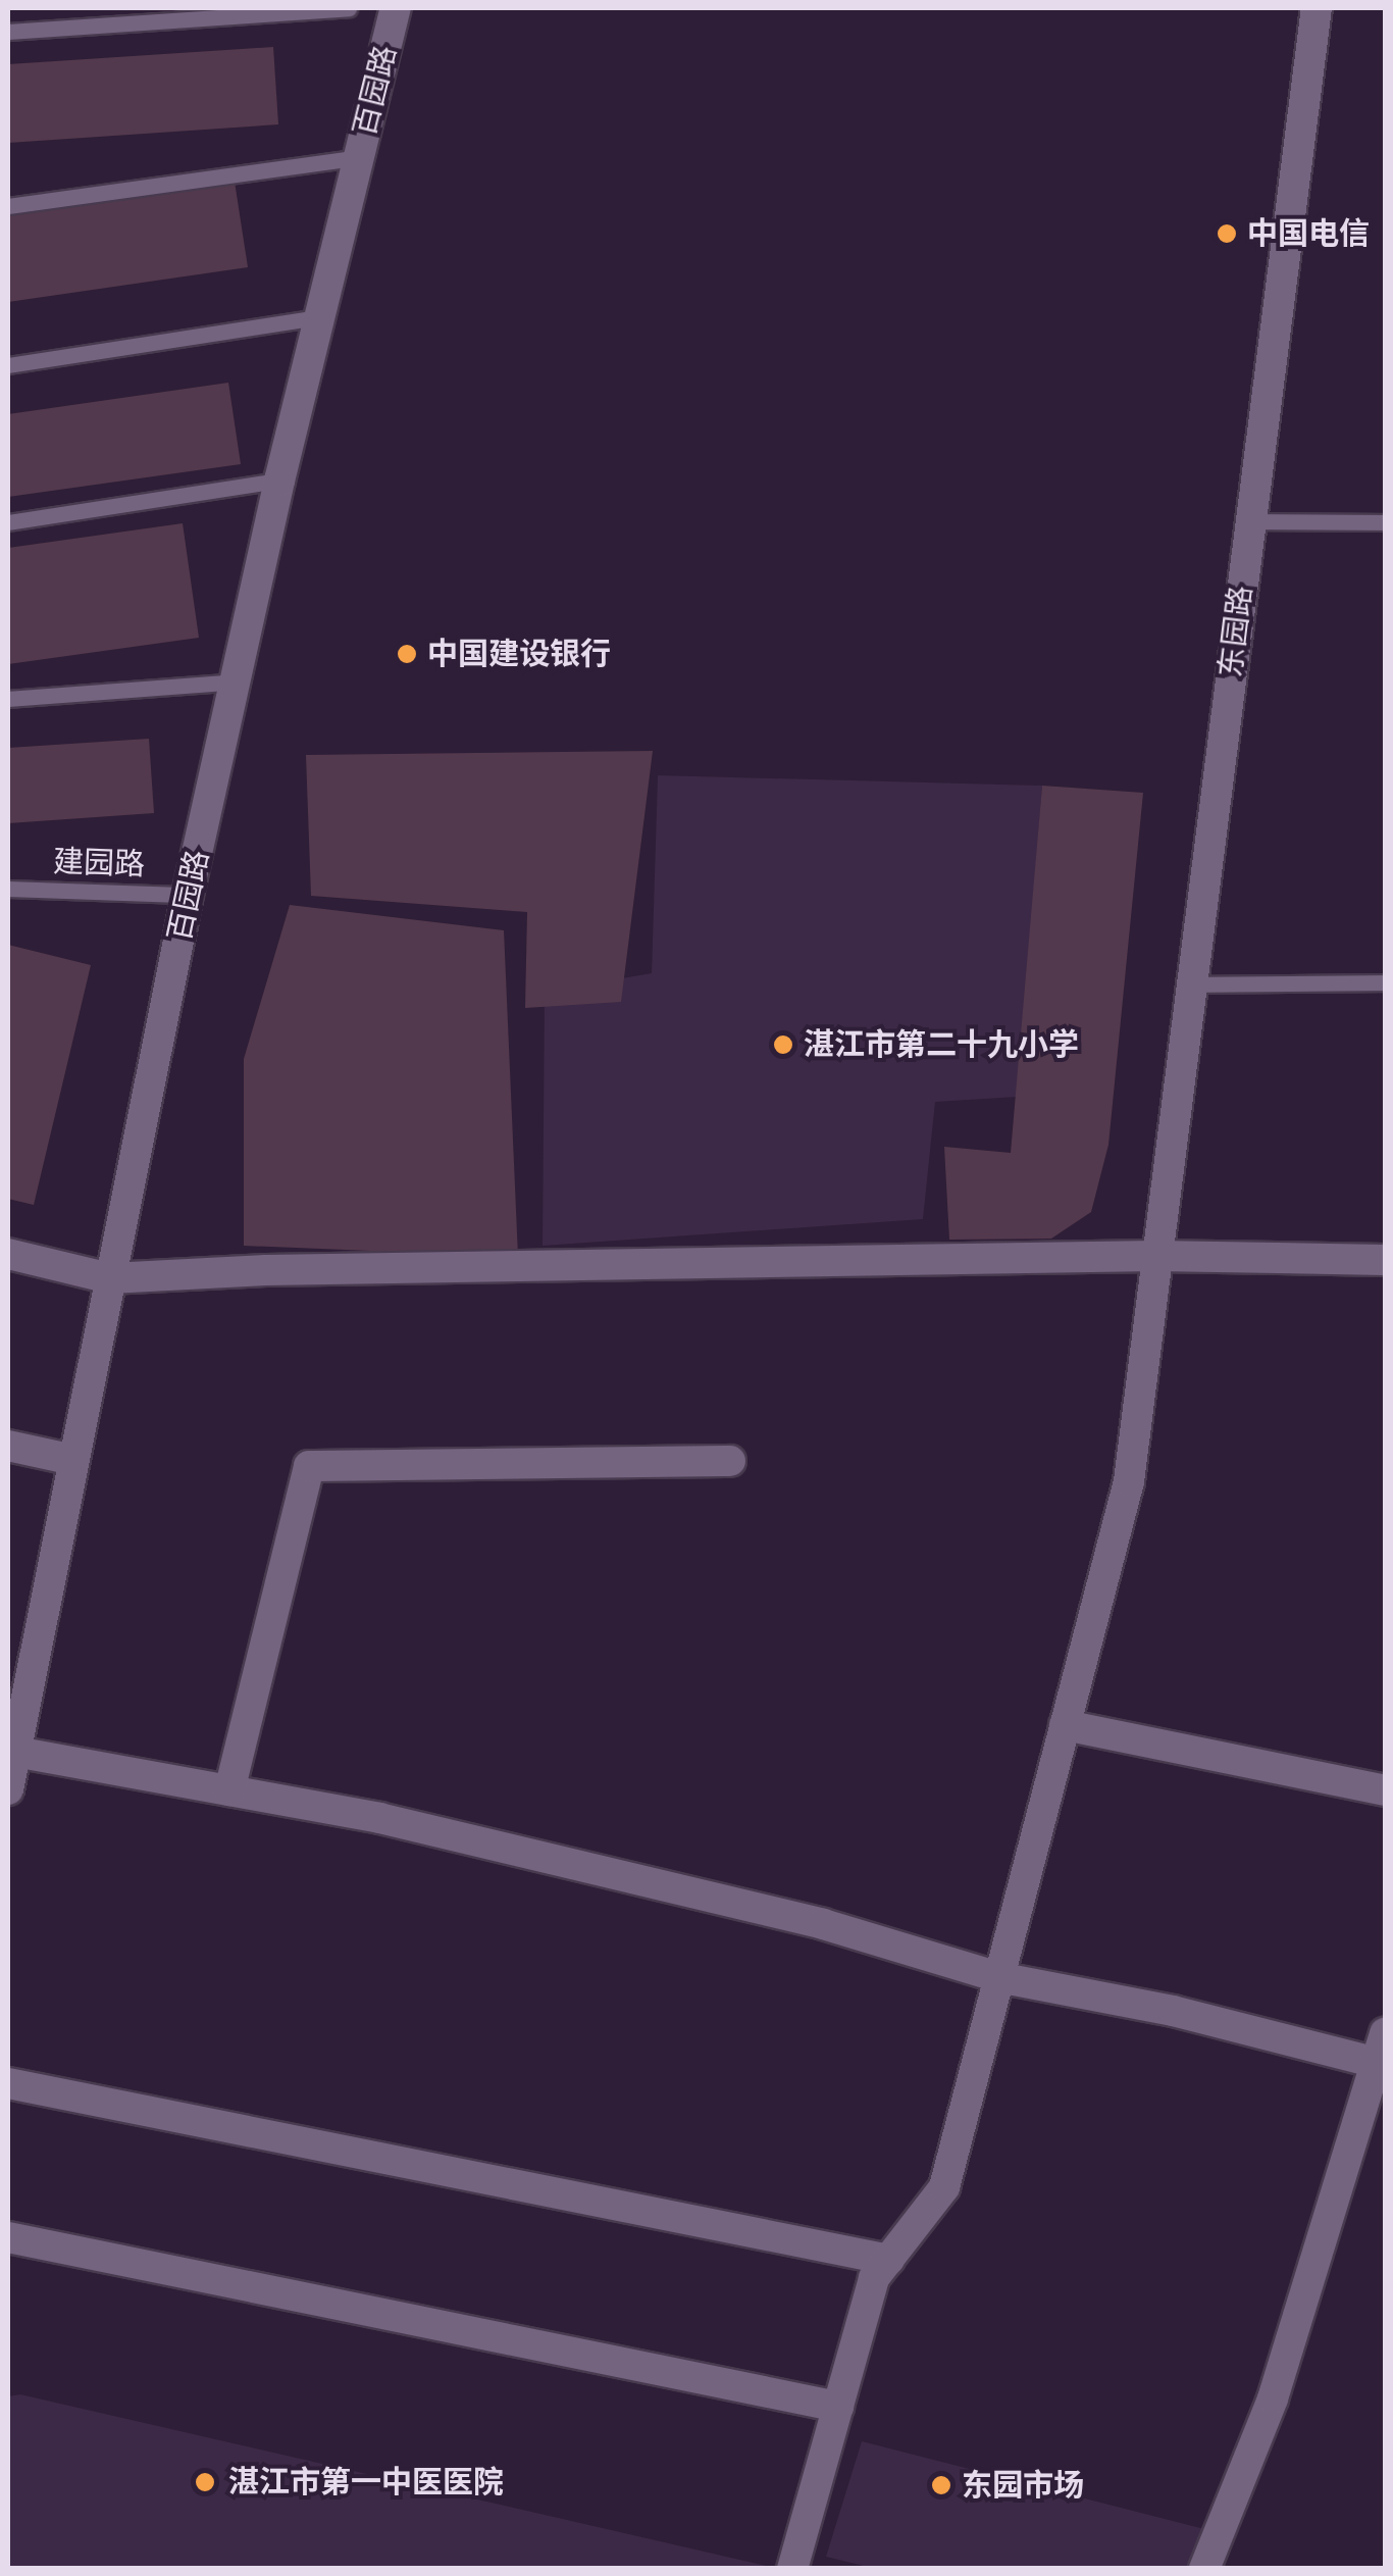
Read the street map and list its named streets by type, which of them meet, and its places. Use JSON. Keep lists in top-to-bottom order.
{
  "streets": {
    "street": ["百园路", "东园路"],
    "lane": ["建园路"]
  },
  "crossings": [
    ["百园路", "建园路"]
  ],
  "places": [
    "中国电信",
    "中国建设银行",
    "湛江市第二十九小学",
    "湛江市第一中医医院",
    "东园市场"
  ]
}
